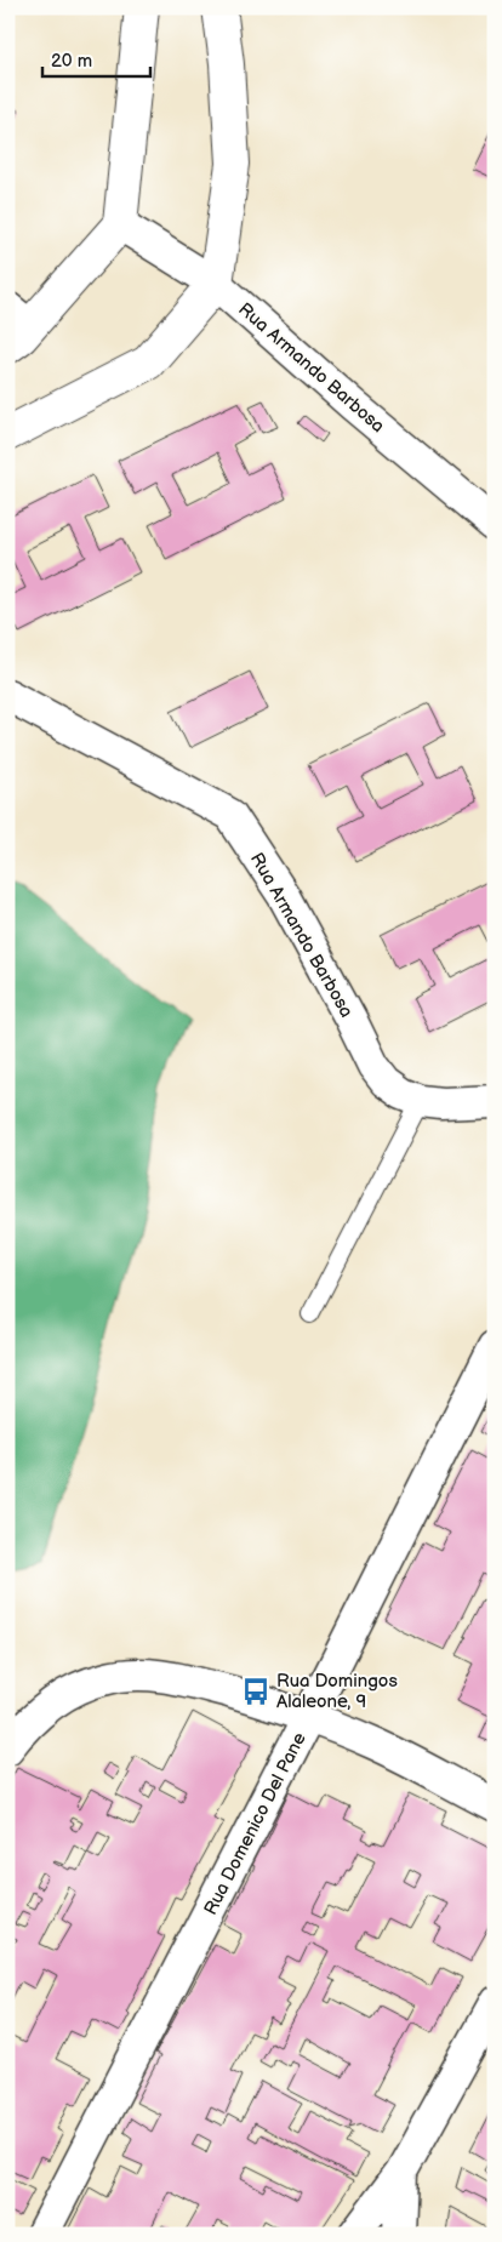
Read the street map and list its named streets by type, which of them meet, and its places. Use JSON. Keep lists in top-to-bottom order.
{
  "streets": {
    "street": ["Rua Armando Barbosa", "Rua Domenico Del Pane"]
  },
  "places": {
    "bus stop": ["Rua Domingos Alaleone, 9"]
  },
  "scale_bar": "20 m"
}
